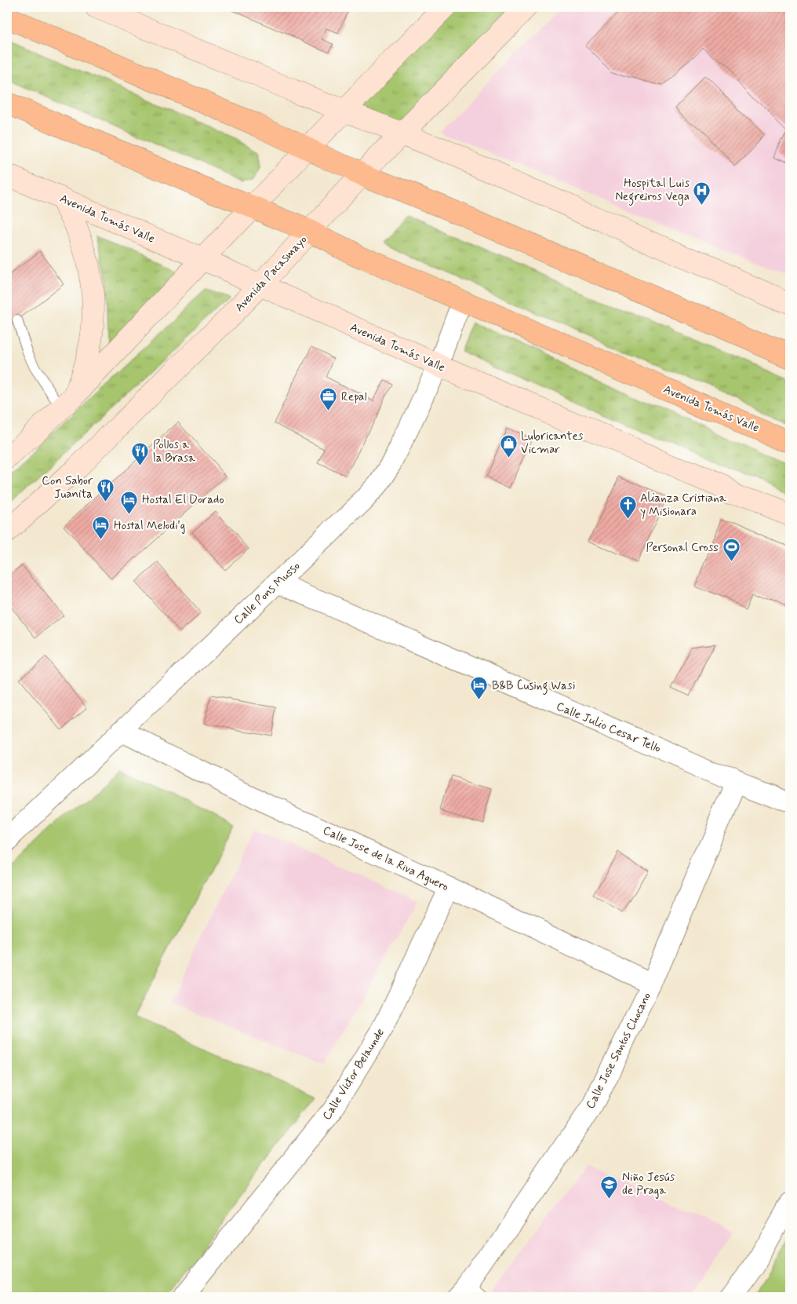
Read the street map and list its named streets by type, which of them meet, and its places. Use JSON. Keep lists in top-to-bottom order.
{
  "streets": {
    "main road": ["Avenida Tomás Valle", "Avenida Pacasmayo"],
    "street": [
      "Calle Pons Musso",
      "Calle Julio Cesar Tello",
      "Calle Jose de la Riva Aguero",
      "Calle Jose Santos Chocano",
      "Calle Victor Belaunde"
    ]
  },
  "crossings": [
    ["Avenida Tomás Valle", "Avenida Pacasmayo"],
    ["Avenida Tomás Valle", "Calle Pons Musso"],
    ["Calle Pons Musso", "Calle Julio Cesar Tello"],
    ["Calle Pons Musso", "Calle Jose de la Riva Aguero"],
    ["Calle Julio Cesar Tello", "Calle Jose Santos Chocano"],
    ["Calle Jose de la Riva Aguero", "Calle Jose Santos Chocano"],
    ["Calle Jose de la Riva Aguero", "Calle Victor Belaunde"]
  ],
  "places": {
    "hospital": ["Hospital Luis Negreiros Vega"],
    "office": ["Repal"],
    "shop": ["Lubricantes Vicmar"],
    "restaurant": ["Pollos a la Brasa", "Con Sabor Juanita"],
    "hotel": ["Hostal El Dorado", "Hostal Melodi'g", "B&B Cusing Wasi"],
    "church": ["Alianza Cristiana y Misionara"],
    "sports": ["Personal Cross"],
    "school or university": ["Niño Jesús de Praga"]
  }
}
